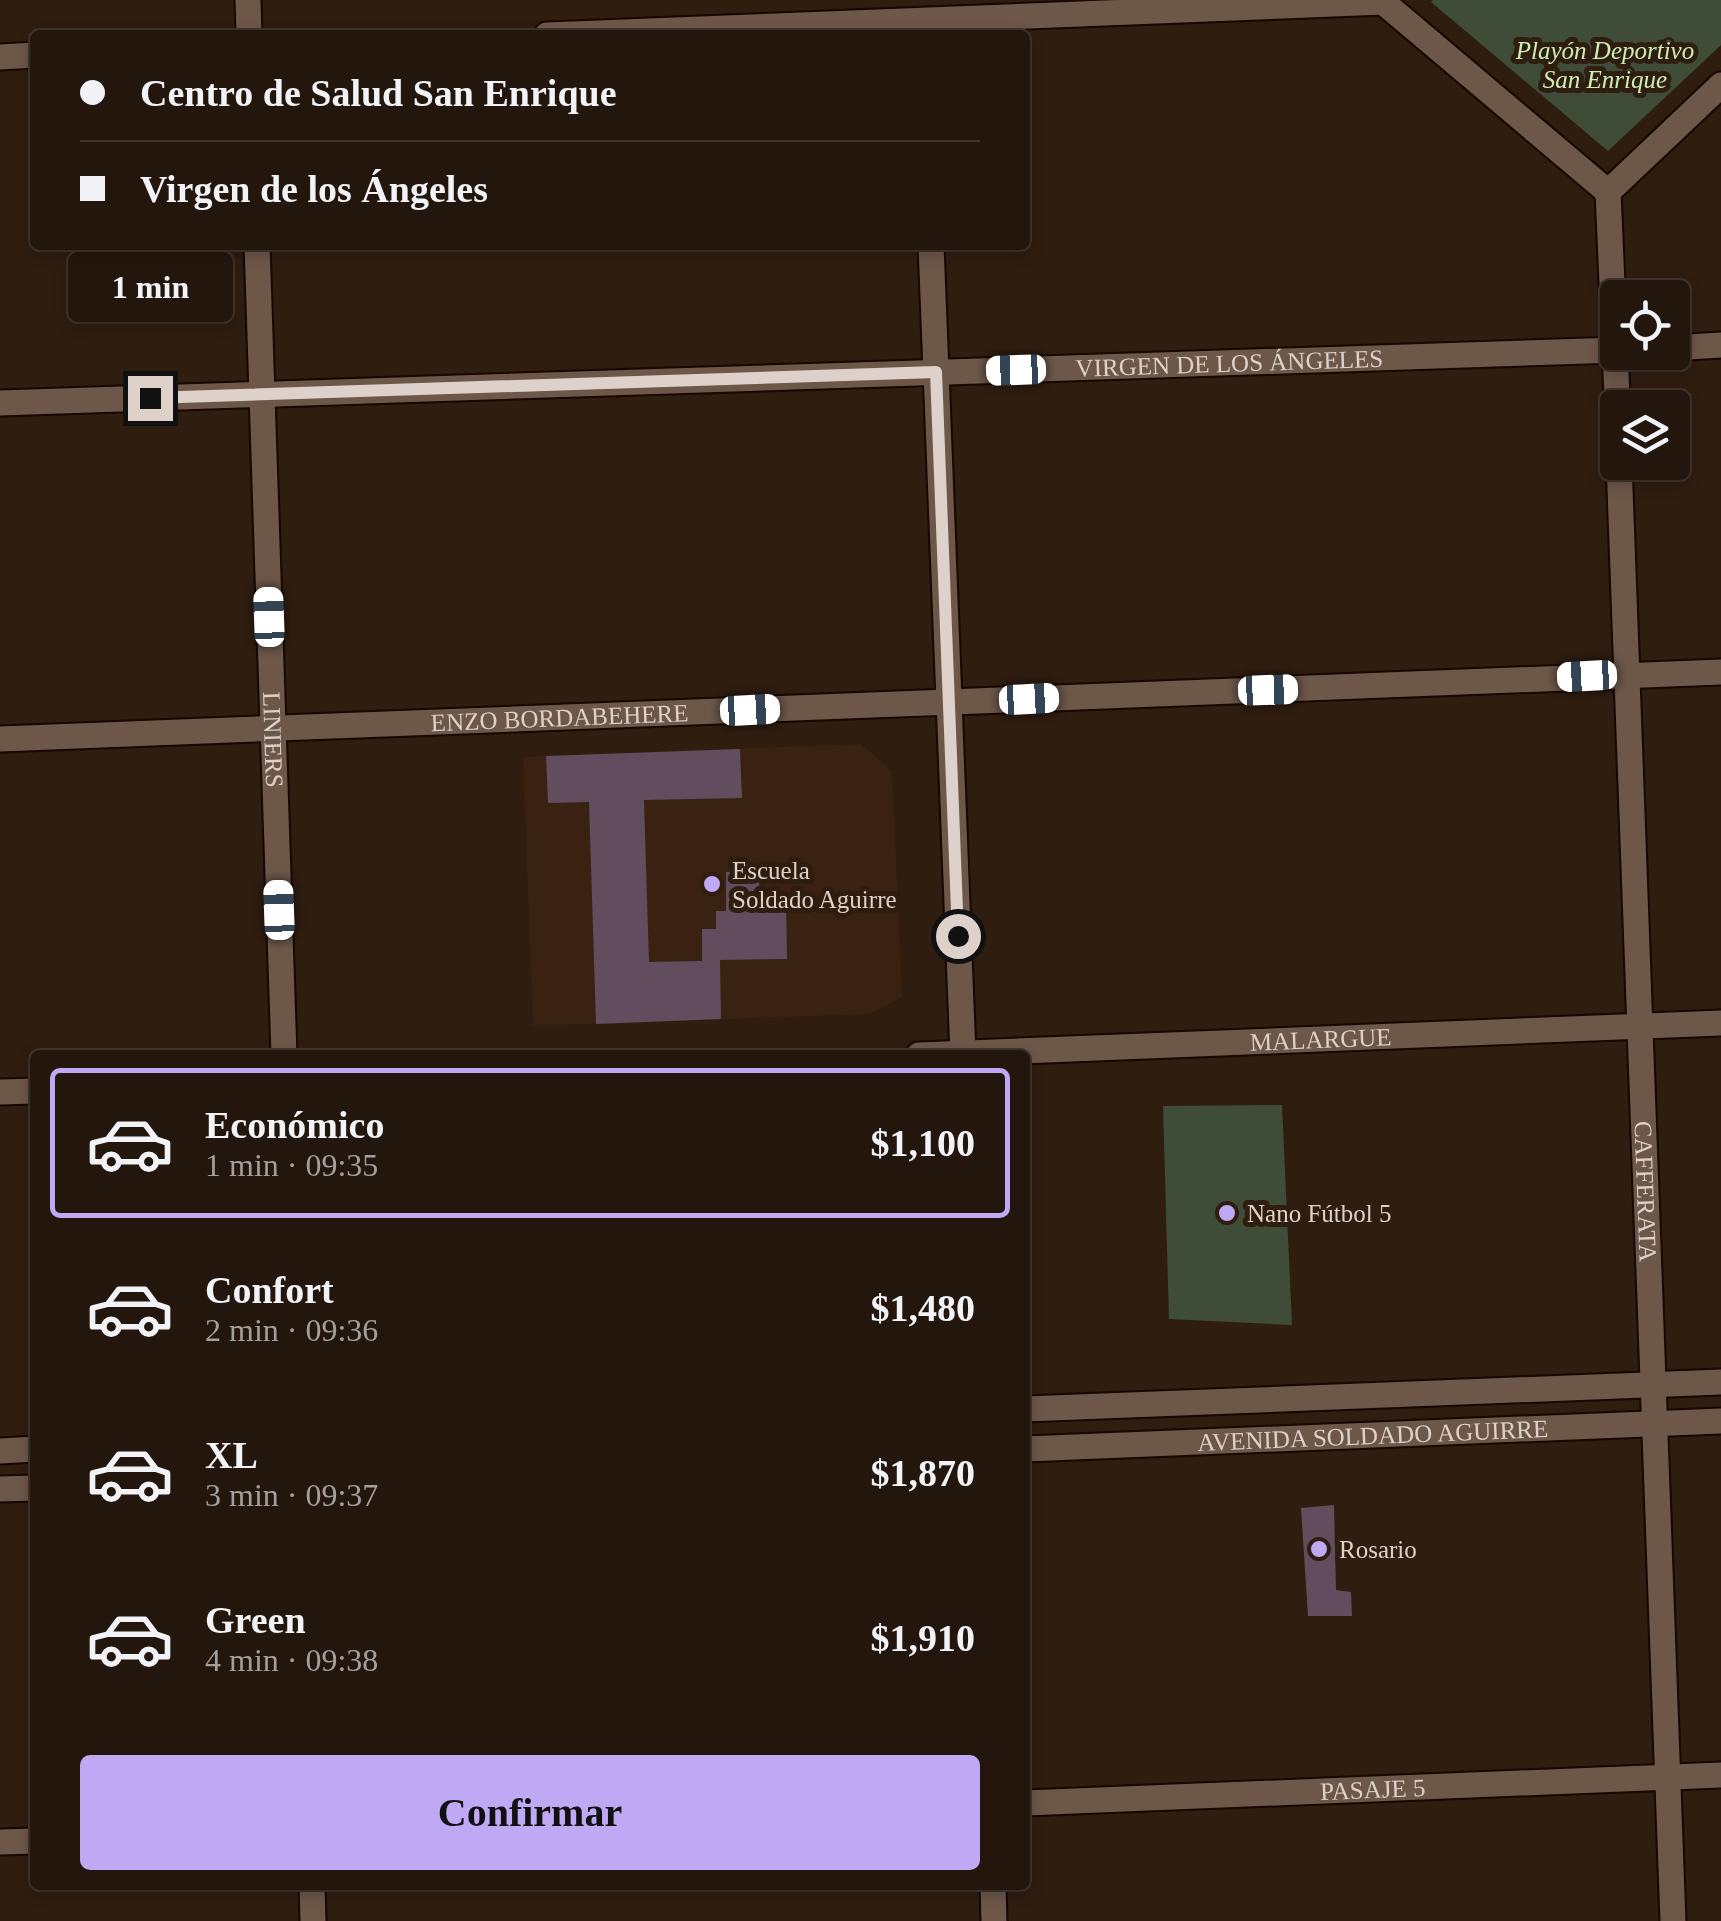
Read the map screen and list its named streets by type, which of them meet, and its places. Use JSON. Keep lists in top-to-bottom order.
{
  "streets": {
    "street": [
      "VIRGEN DE LOS ÁNGELES",
      "ENZO BORDABEHERE",
      "LINIERS",
      "MALARGUE",
      "CAFFERATA",
      "AVENIDA SOLDADO AGUIRRE",
      "PASAJE 5"
    ]
  },
  "crossings": [
    ["VIRGEN DE LOS ÁNGELES", "LINIERS"],
    ["ENZO BORDABEHERE", "LINIERS"],
    ["ENZO BORDABEHERE", "CAFFERATA"],
    ["MALARGUE", "CAFFERATA"],
    ["CAFFERATA", "AVENIDA SOLDADO AGUIRRE"],
    ["CAFFERATA", "PASAJE 5"]
  ],
  "parks": ["Playón Deportivo San Enrique"],
  "places": ["Escuela Soldado Aguirre", "Nano Fútbol 5", "Rosario"],
  "page": {
    "banner": ["Centro de Salud San Enrique", "Virgen de los Ángeles"],
    "bubble": "1 min",
    "list": [
      {
        "name": "Económico",
        "note": "1 min · 09:35",
        "value": "$1,100"
      },
      {
        "name": "Confort",
        "note": "2 min · 09:36",
        "value": "$1,480"
      },
      {
        "name": "XL",
        "note": "3 min · 09:37",
        "value": "$1,870"
      },
      {
        "name": "Green",
        "note": "4 min · 09:38",
        "value": "$1,910"
      }
    ],
    "buttons": "Confirmar"
  }
}
